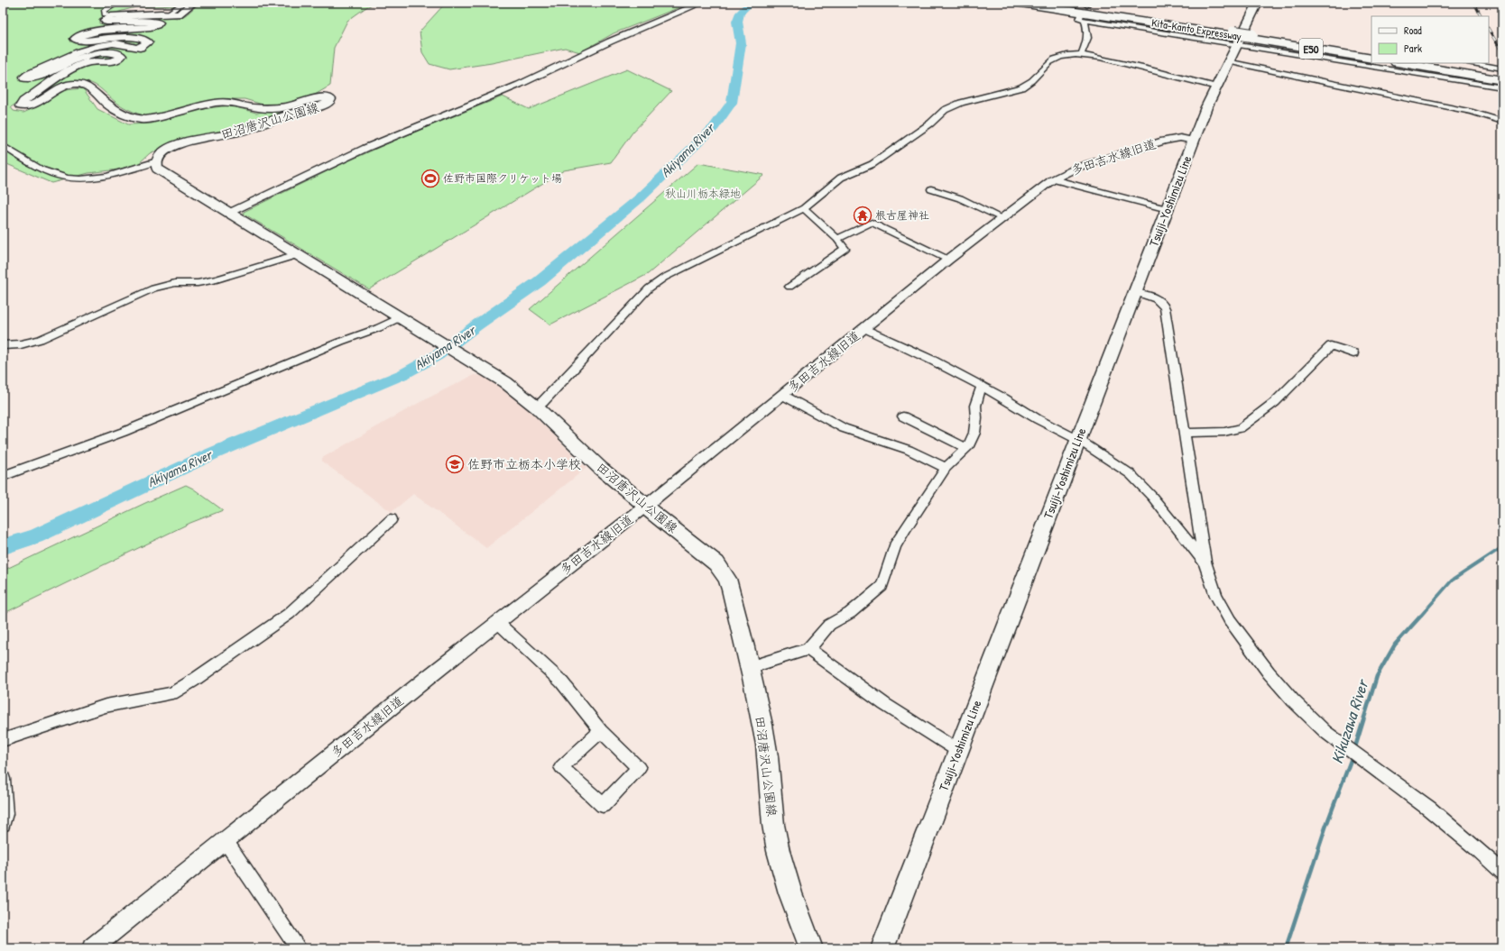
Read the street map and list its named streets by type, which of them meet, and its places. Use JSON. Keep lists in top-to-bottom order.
{
  "streets": {
    "highway": ["Kita-Kanto Expressway", "E50"],
    "main road": ["田沼唐沢山公園線", "Tsuiji-Yoshimizu Line"],
    "street": ["多田吉水線旧道"]
  },
  "crossings": [
    ["Kita-Kanto Expressway", "Tsuiji-Yoshimizu Line"],
    ["田沼唐沢山公園線", "多田吉水線旧道"],
    ["多田吉水線旧道", "Tsuiji-Yoshimizu Line"]
  ],
  "water": ["Akiyama River", "Kikuzawa River"],
  "parks": ["秋山川栃本緑地"],
  "places": {
    "sports": ["佐野市国際クリケット場"],
    "temple": ["根古屋神社"],
    "school or university": ["佐野市立栃本小学校"]
  },
  "legend": ["Road", "Park"]
}
